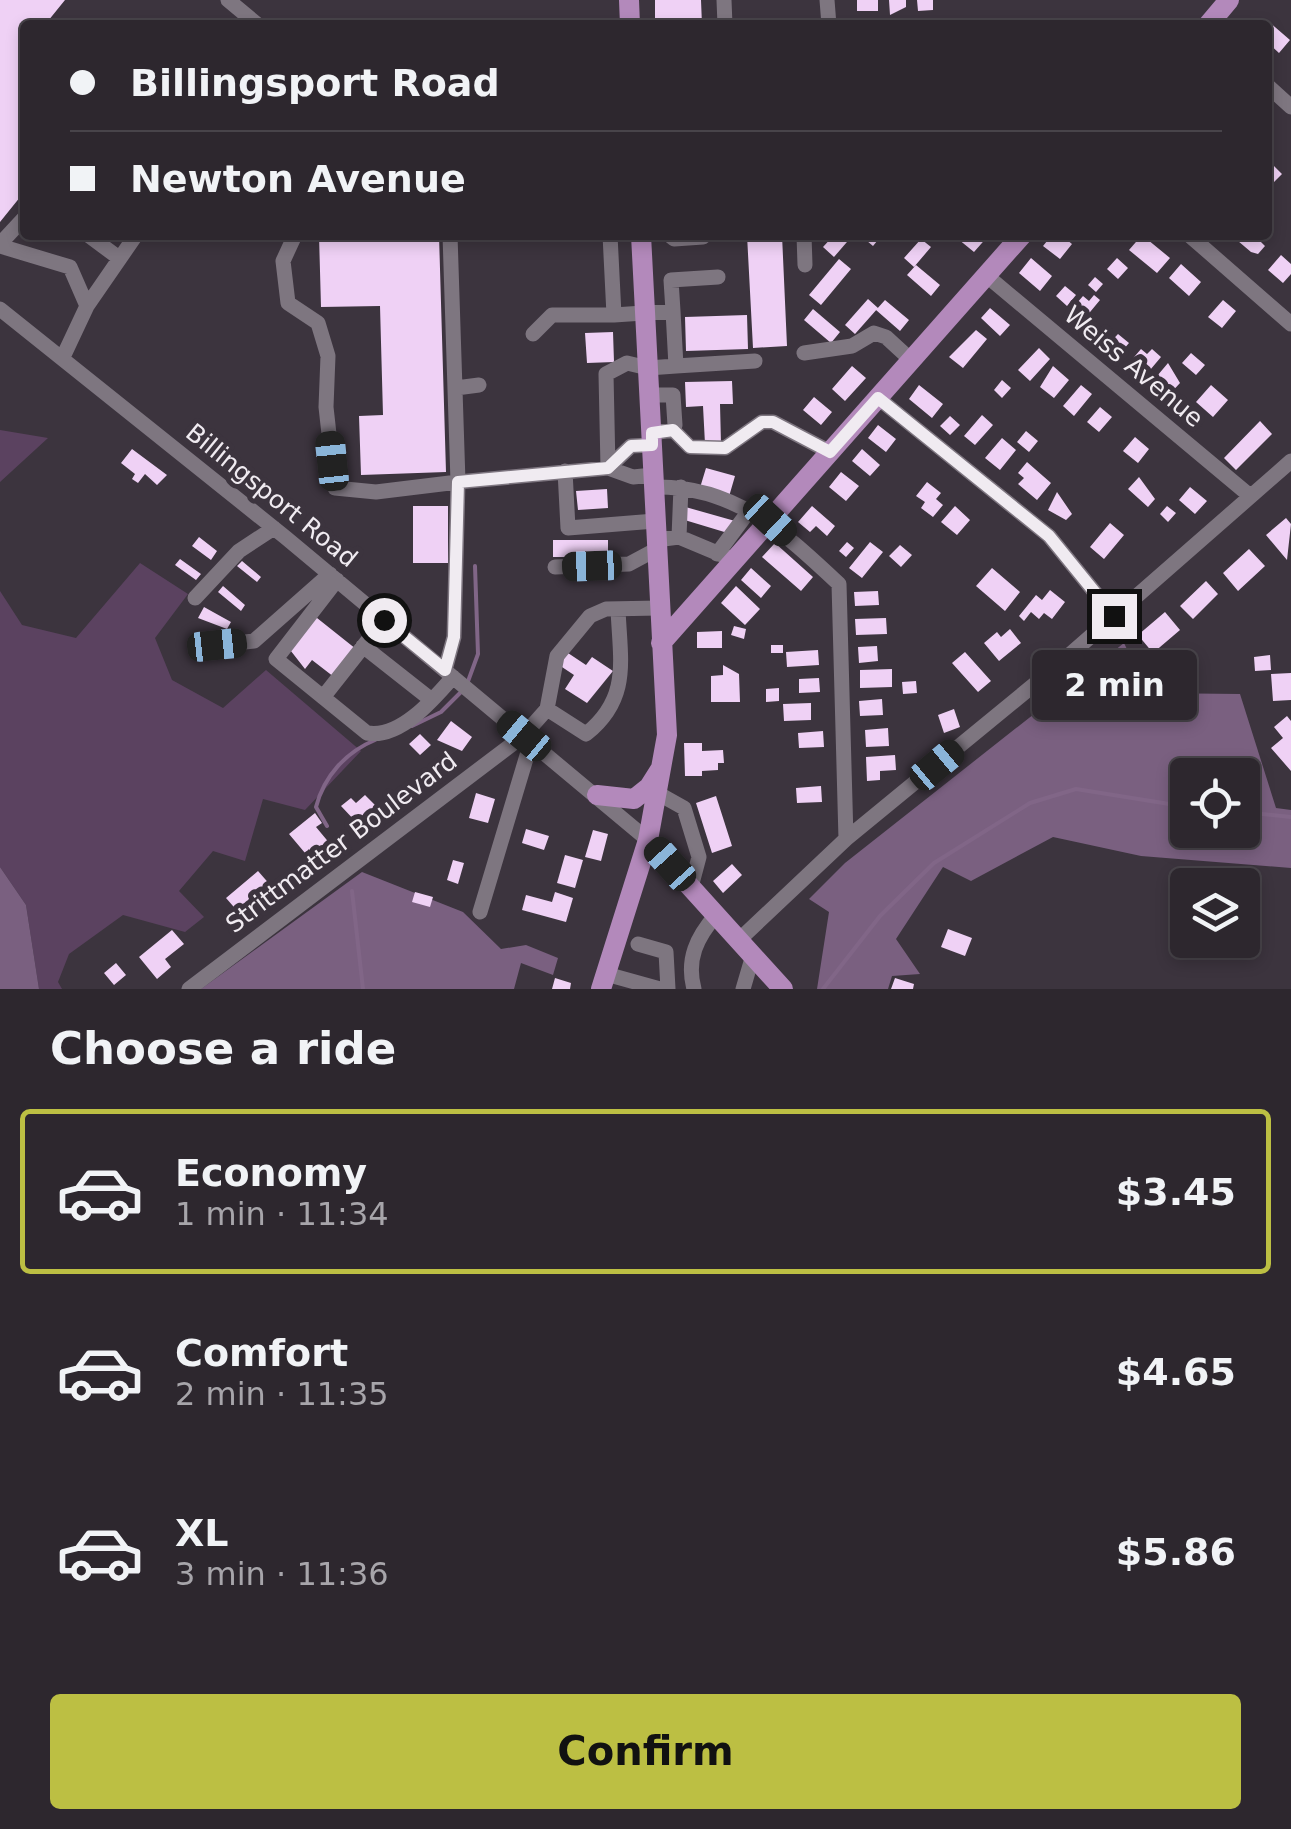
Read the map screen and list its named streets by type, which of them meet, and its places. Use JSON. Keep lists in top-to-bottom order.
{
  "streets": {
    "street": ["Weiss Avenue", "Billingsport Road", "Strittmatter Boulevard"]
  },
  "crossings": [
    ["Billingsport Road", "Strittmatter Boulevard"]
  ],
  "page": {
    "banner": ["Billingsport Road", "Newton Avenue"],
    "bubble": "2 min",
    "heading": "Choose a ride",
    "list": [
      {
        "name": "Economy",
        "note": "1 min · 11:34",
        "value": "$3.45"
      },
      {
        "name": "Comfort",
        "note": "2 min · 11:35",
        "value": "$4.65"
      },
      {
        "name": "XL",
        "note": "3 min · 11:36",
        "value": "$5.86"
      }
    ],
    "buttons": "Confirm"
  }
}
